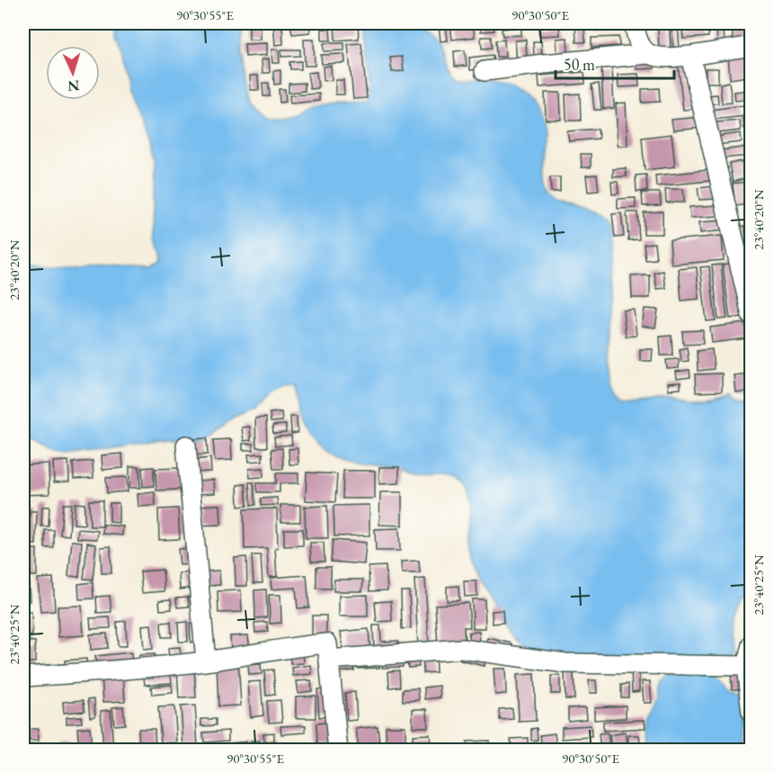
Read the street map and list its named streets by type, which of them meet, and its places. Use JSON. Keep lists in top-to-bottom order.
{
  "scale_bar": "50 m",
  "north": "bottom",
  "coordinates": [
    "90°30'55\"E",
    "90°30'50\"E",
    "23°40'20\"N",
    "23°40'25\"N"
  ]
}
